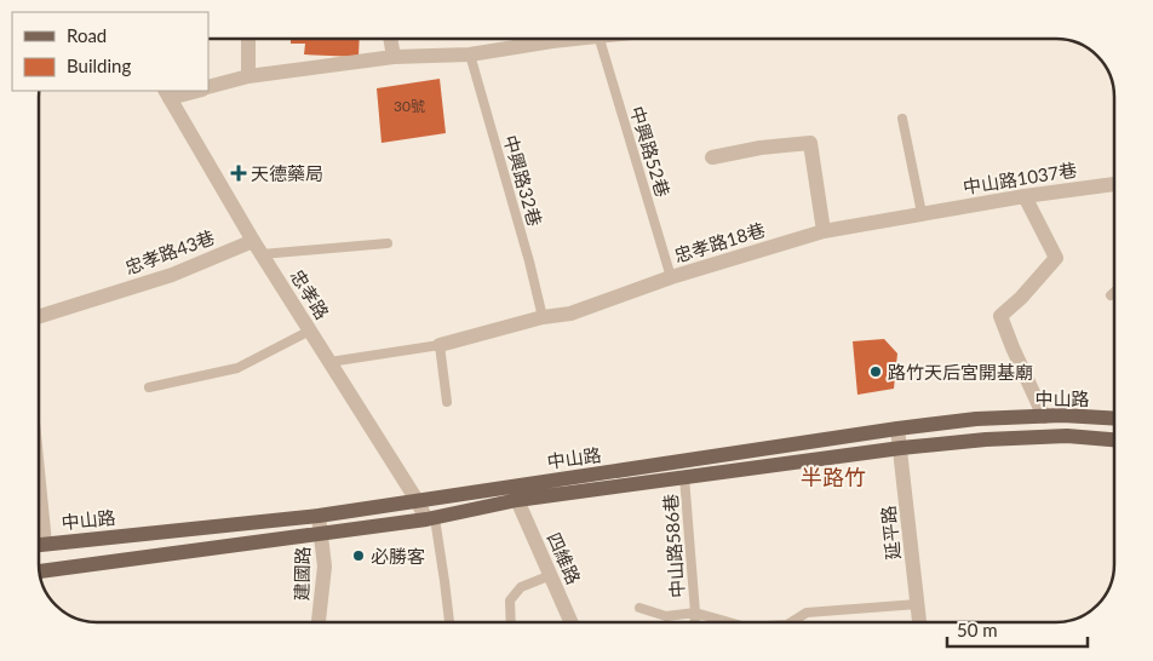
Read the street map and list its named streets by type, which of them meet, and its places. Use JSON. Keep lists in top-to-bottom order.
{
  "streets": {
    "main road": ["中山路"],
    "street": [
      "中山路1037巷",
      "忠孝路18巷",
      "忠孝路43巷",
      "忠孝路",
      "延平路",
      "四維路",
      "建國路"
    ],
    "lane": ["中興路52巷", "中興路32巷", "中山路586巷"]
  },
  "crossings": [
    ["中興路52巷", "忠孝路18巷"],
    ["中山路1037巷", "忠孝路18巷"],
    ["中興路32巷", "忠孝路18巷"],
    ["忠孝路18巷", "忠孝路"],
    ["忠孝路43巷", "忠孝路"],
    ["忠孝路", "中山路"],
    ["中山路", "延平路"],
    ["中山路", "中山路586巷"],
    ["中山路", "四維路"],
    ["中山路", "建國路"]
  ],
  "districts": ["半路竹"],
  "places": {
    "health": ["天德藥局"],
    "other": ["路竹天后宮開基廟", "必勝客"]
  },
  "house_numbers": ["30號"],
  "legend": ["Road", "Building"],
  "scale_bar": "50 m"
}
